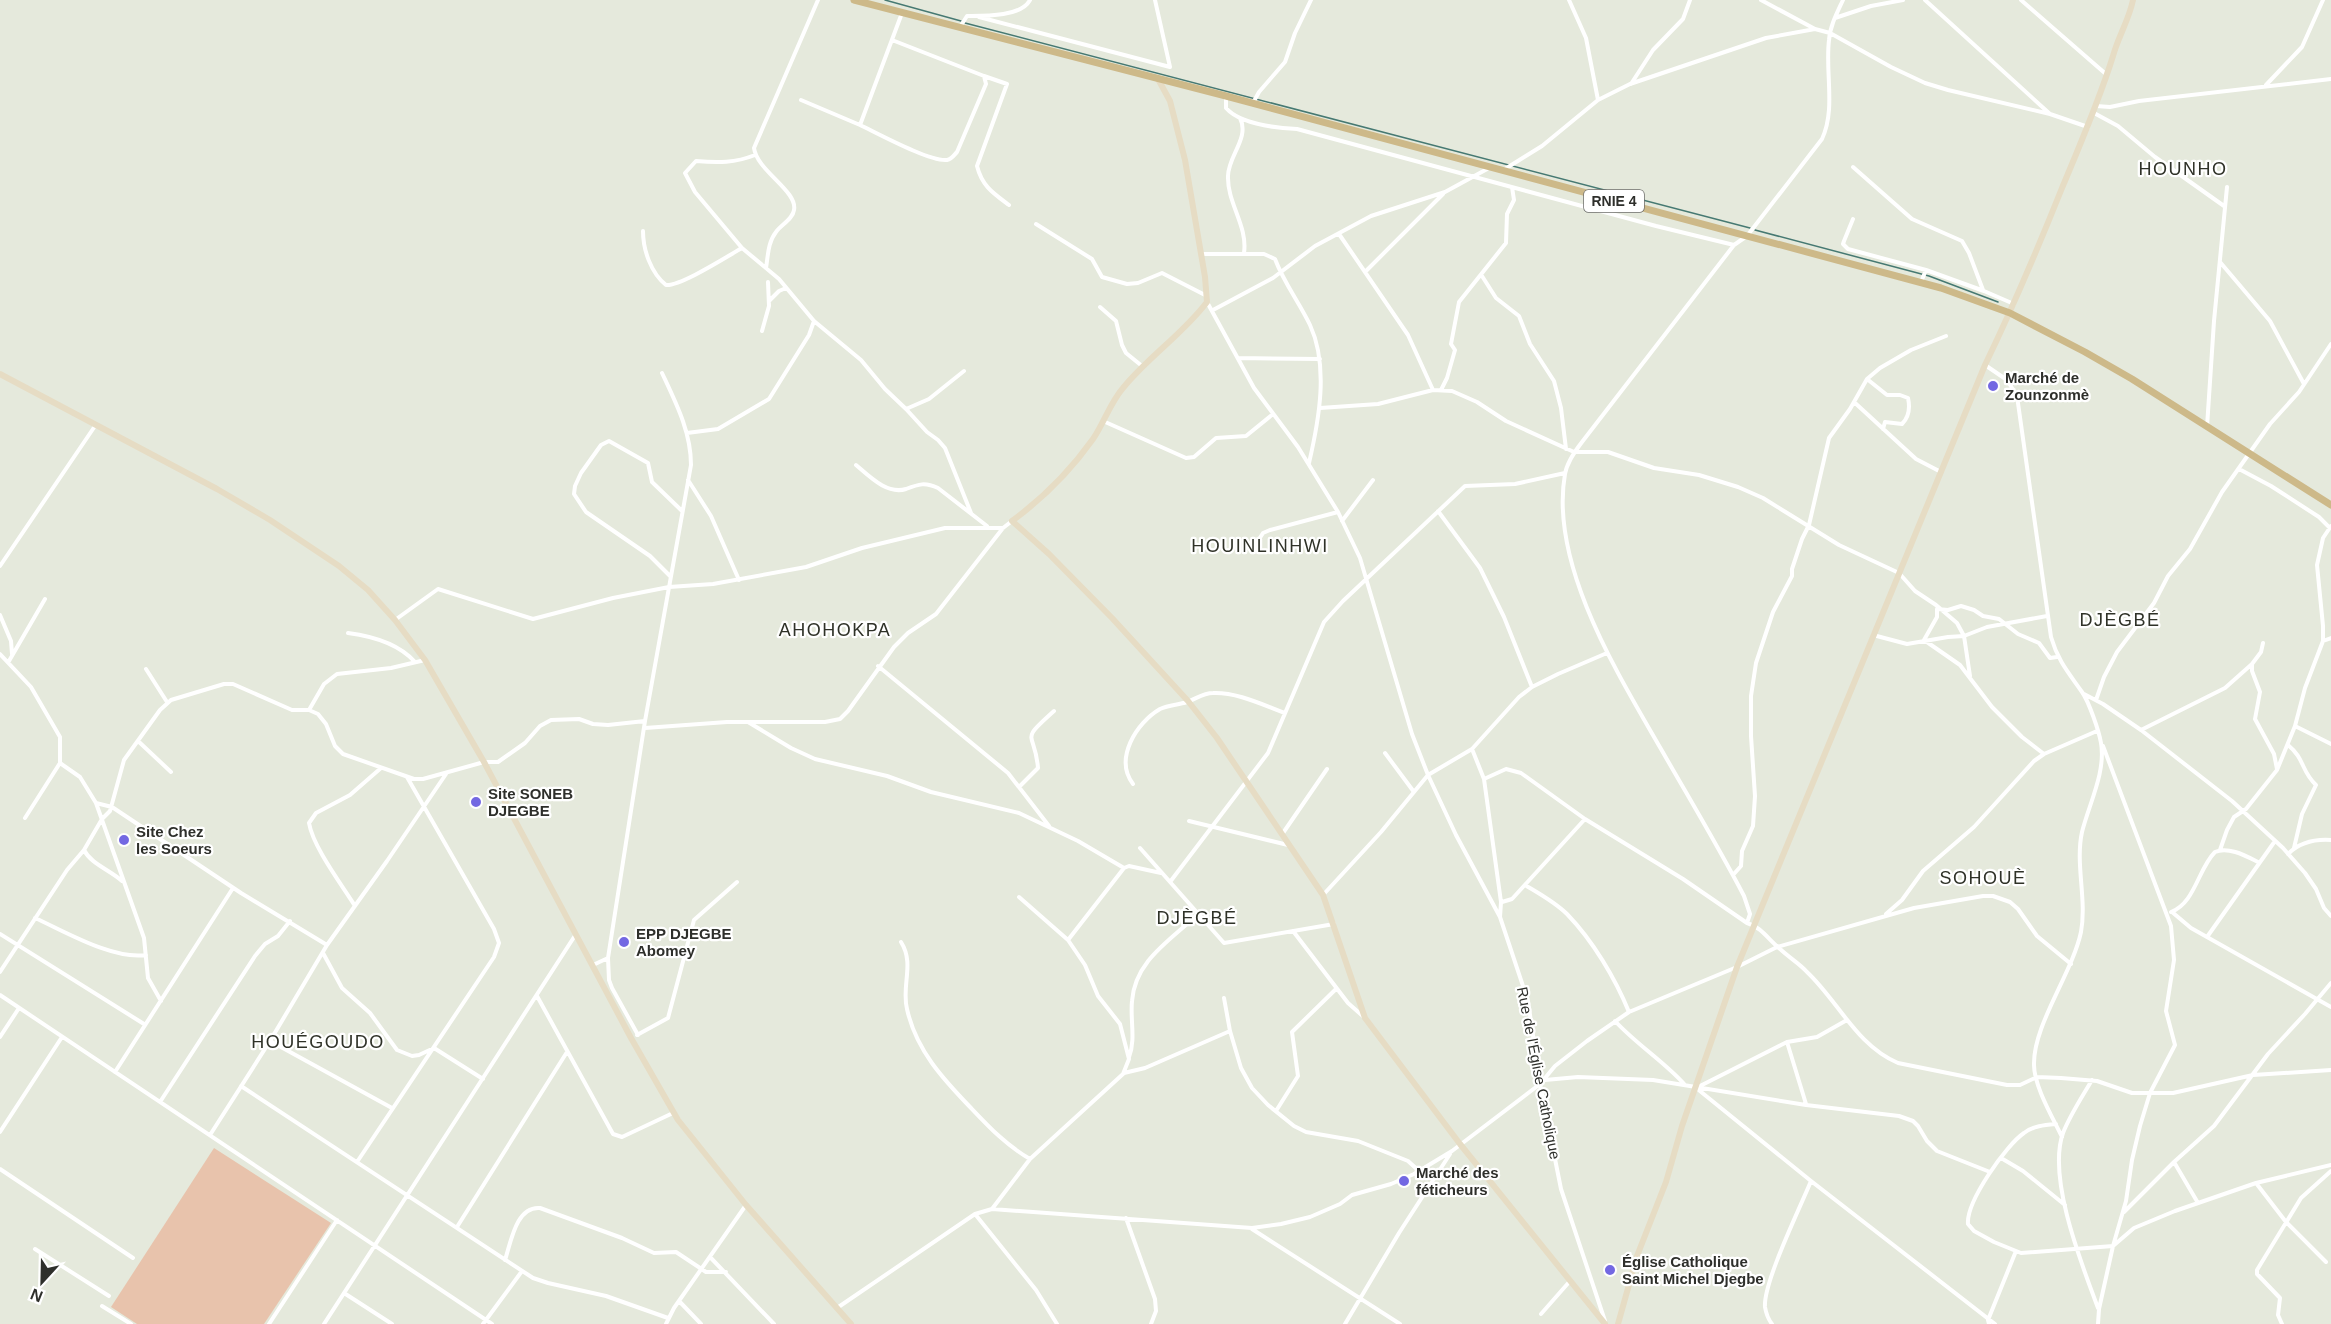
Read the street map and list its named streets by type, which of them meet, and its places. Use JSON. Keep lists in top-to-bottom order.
{
  "streets": {
    "main road": ["RNIE 4"],
    "street": ["Rue de l'Église Catholique"]
  },
  "districts": [
    "HOUNHO",
    "HOUINLINHWI",
    "DJÈGBÉ",
    "AHOHOKPA",
    "SOHOUÈ",
    "DJÈGBÉ",
    "HOUÉGOUDO"
  ],
  "places": [
    "Marché de Zounzonmè",
    "Site SONEB DJEGBE",
    "Site Chez les Soeurs",
    "EPP DJEGBE Abomey",
    "Marché des féticheurs",
    "Église Catholique Saint Michel Djegbe"
  ],
  "north": "bottom"
}
